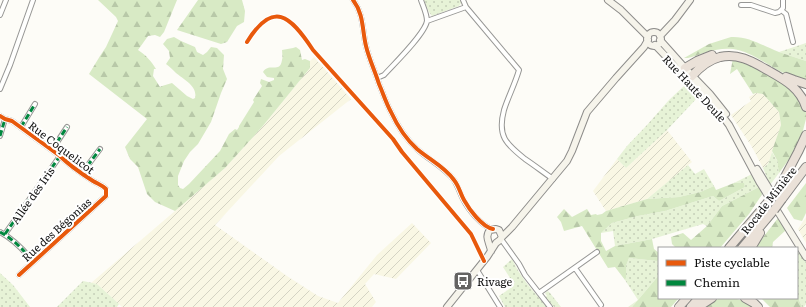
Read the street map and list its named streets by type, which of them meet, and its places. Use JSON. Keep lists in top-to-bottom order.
{
  "streets": {
    "highway": ["Rocade Minière"],
    "main road": ["Rue Haute Deule"],
    "street": ["Rue Coquelicot", "Allée des Iris", "Rue des Bégonias"]
  },
  "crossings": [
    ["Rue Coquelicot", "Allée des Iris"],
    ["Rue Coquelicot", "Rue des Bégonias"]
  ],
  "places": {
    "bus stop": ["Rivage"]
  },
  "legend": ["Piste cyclable", "Chemin"]
}
